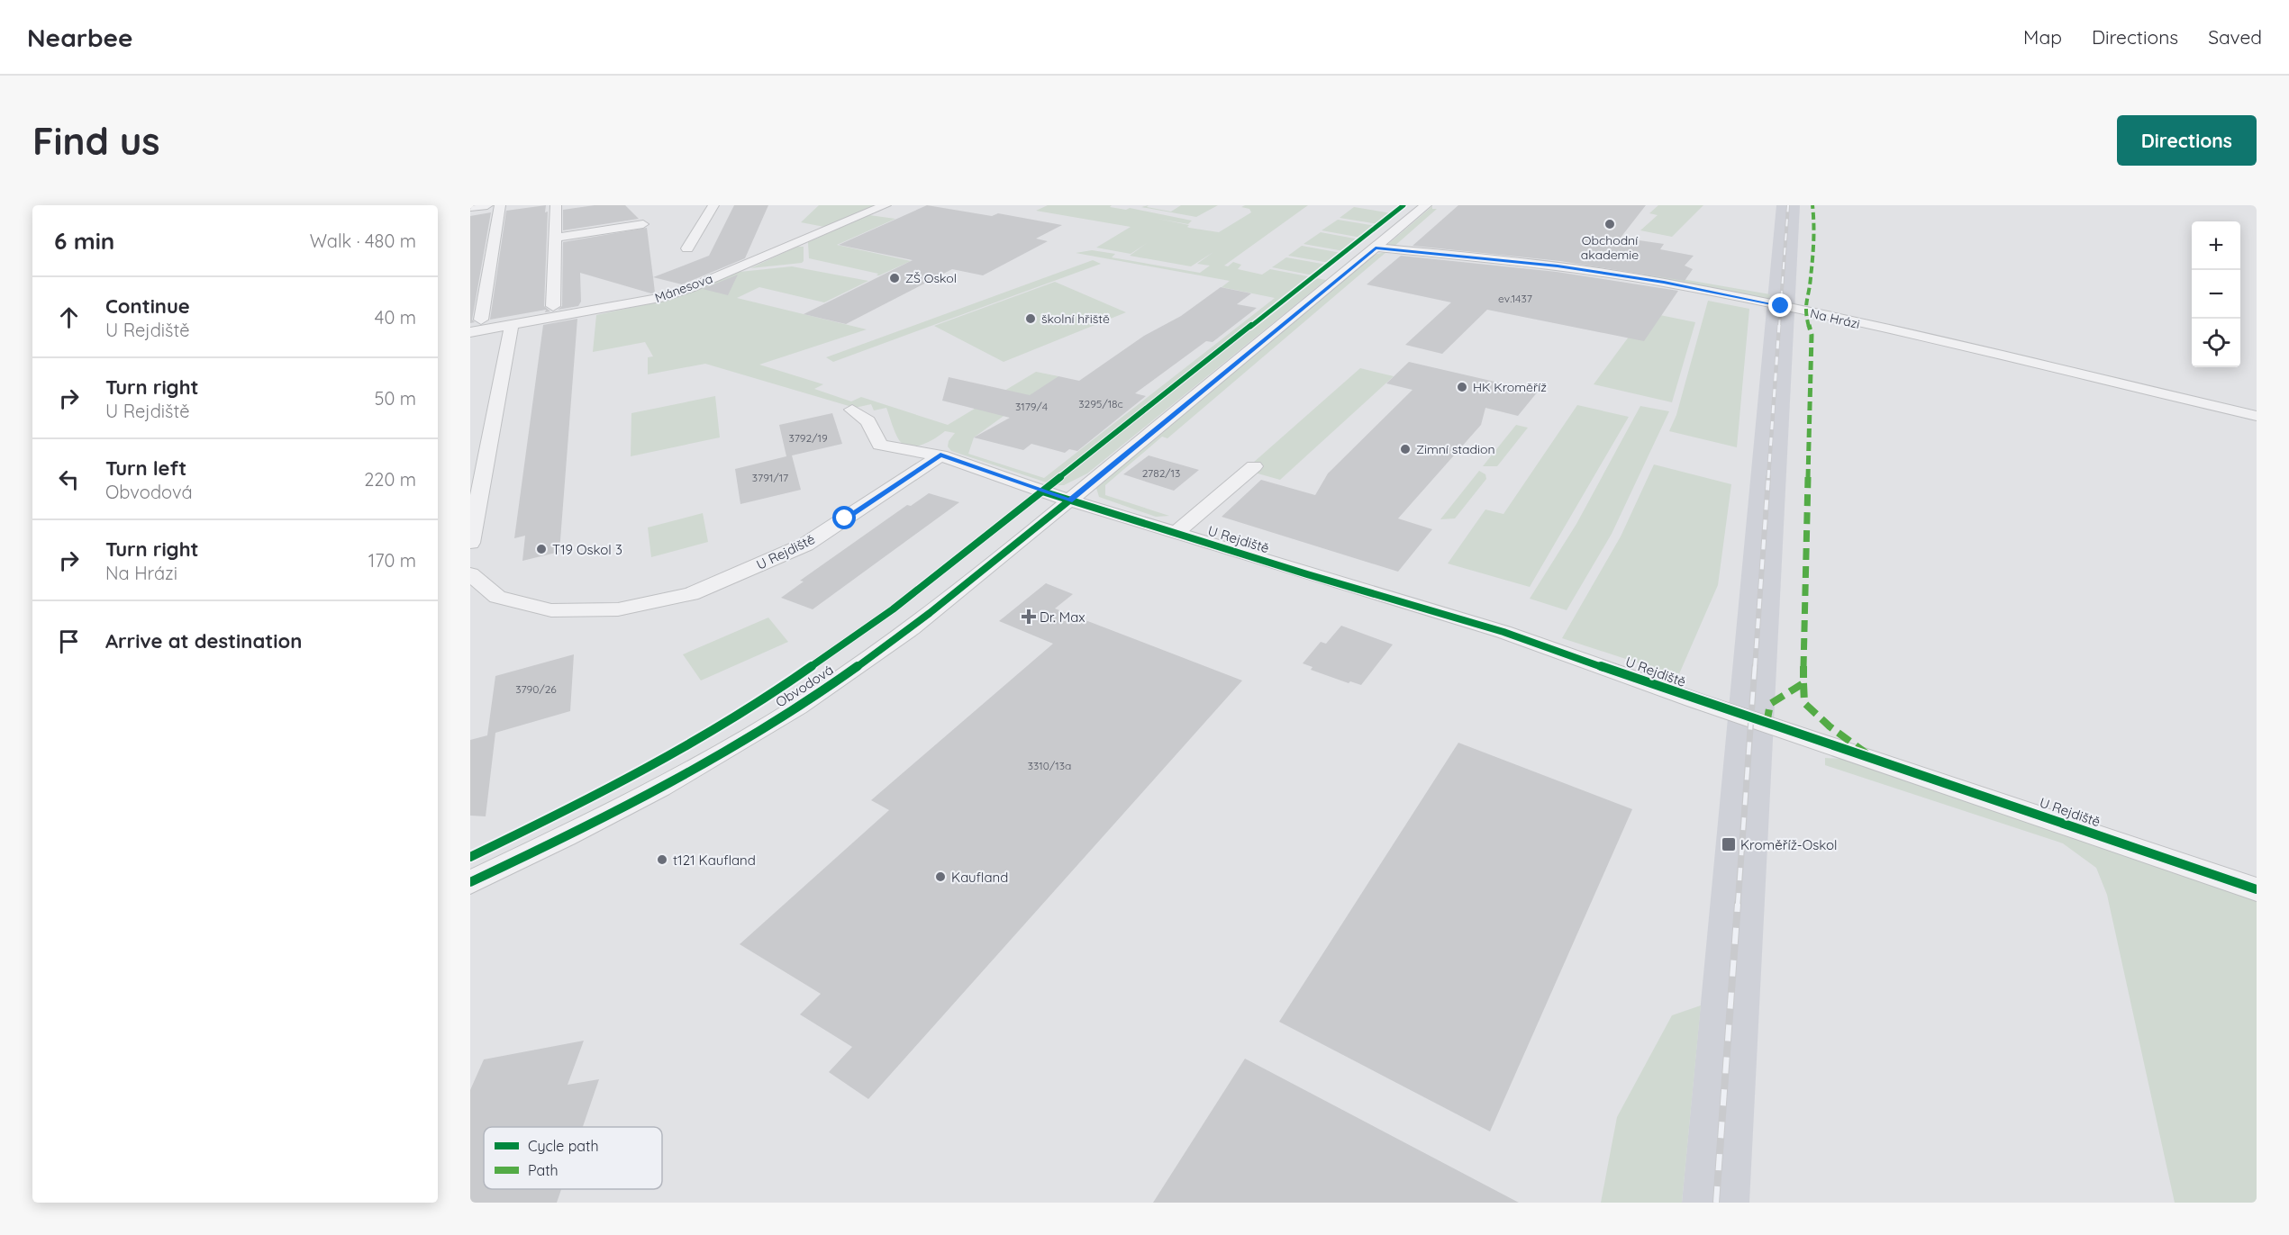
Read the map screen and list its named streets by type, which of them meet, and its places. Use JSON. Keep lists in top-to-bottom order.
{
  "streets": {
    "street": [
      "Mánesova",
      "Na Hrázi",
      "U Rejdiště",
      "Obvodová"
    ]
  },
  "crossings": [
    ["Na Hrázi", "Obvodová"],
    ["U Rejdiště", "Obvodová"]
  ],
  "places": {
    "other": [
      "Obchodní akademie",
      "ZŠ Oskol",
      "školní hřiště",
      "HK Kroměříž",
      "Zimní stadion",
      "T19 Oskol 3",
      "t121 Kaufland",
      "Kaufland"
    ],
    "health": ["Dr. Max"],
    "transit": ["Kroměříž-Oskol"]
  },
  "house_numbers": [
    "ev.1437",
    "3295/18c",
    "3179/4",
    "3792/19",
    "2782/13",
    "3791/17",
    "3790/26",
    "3310/13a"
  ],
  "legend": ["Cycle path", "Path"],
  "page": {
    "header": "Nearbee",
    "nav": ["Map", "Directions", "Saved"],
    "buttons": "Directions",
    "title": "Find us",
    "heading": ["6 min", "Walk · 480 m"],
    "map_buttons": ["+", "−"],
    "list": [
      ["Continue", "U Rejdiště", "40 m"],
      ["Turn right", "U Rejdiště", "50 m"],
      ["Turn left", "Obvodová", "220 m"],
      ["Turn right", "Na Hrázi", "170 m"],
      "Arrive at destination"
    ]
  }
}
